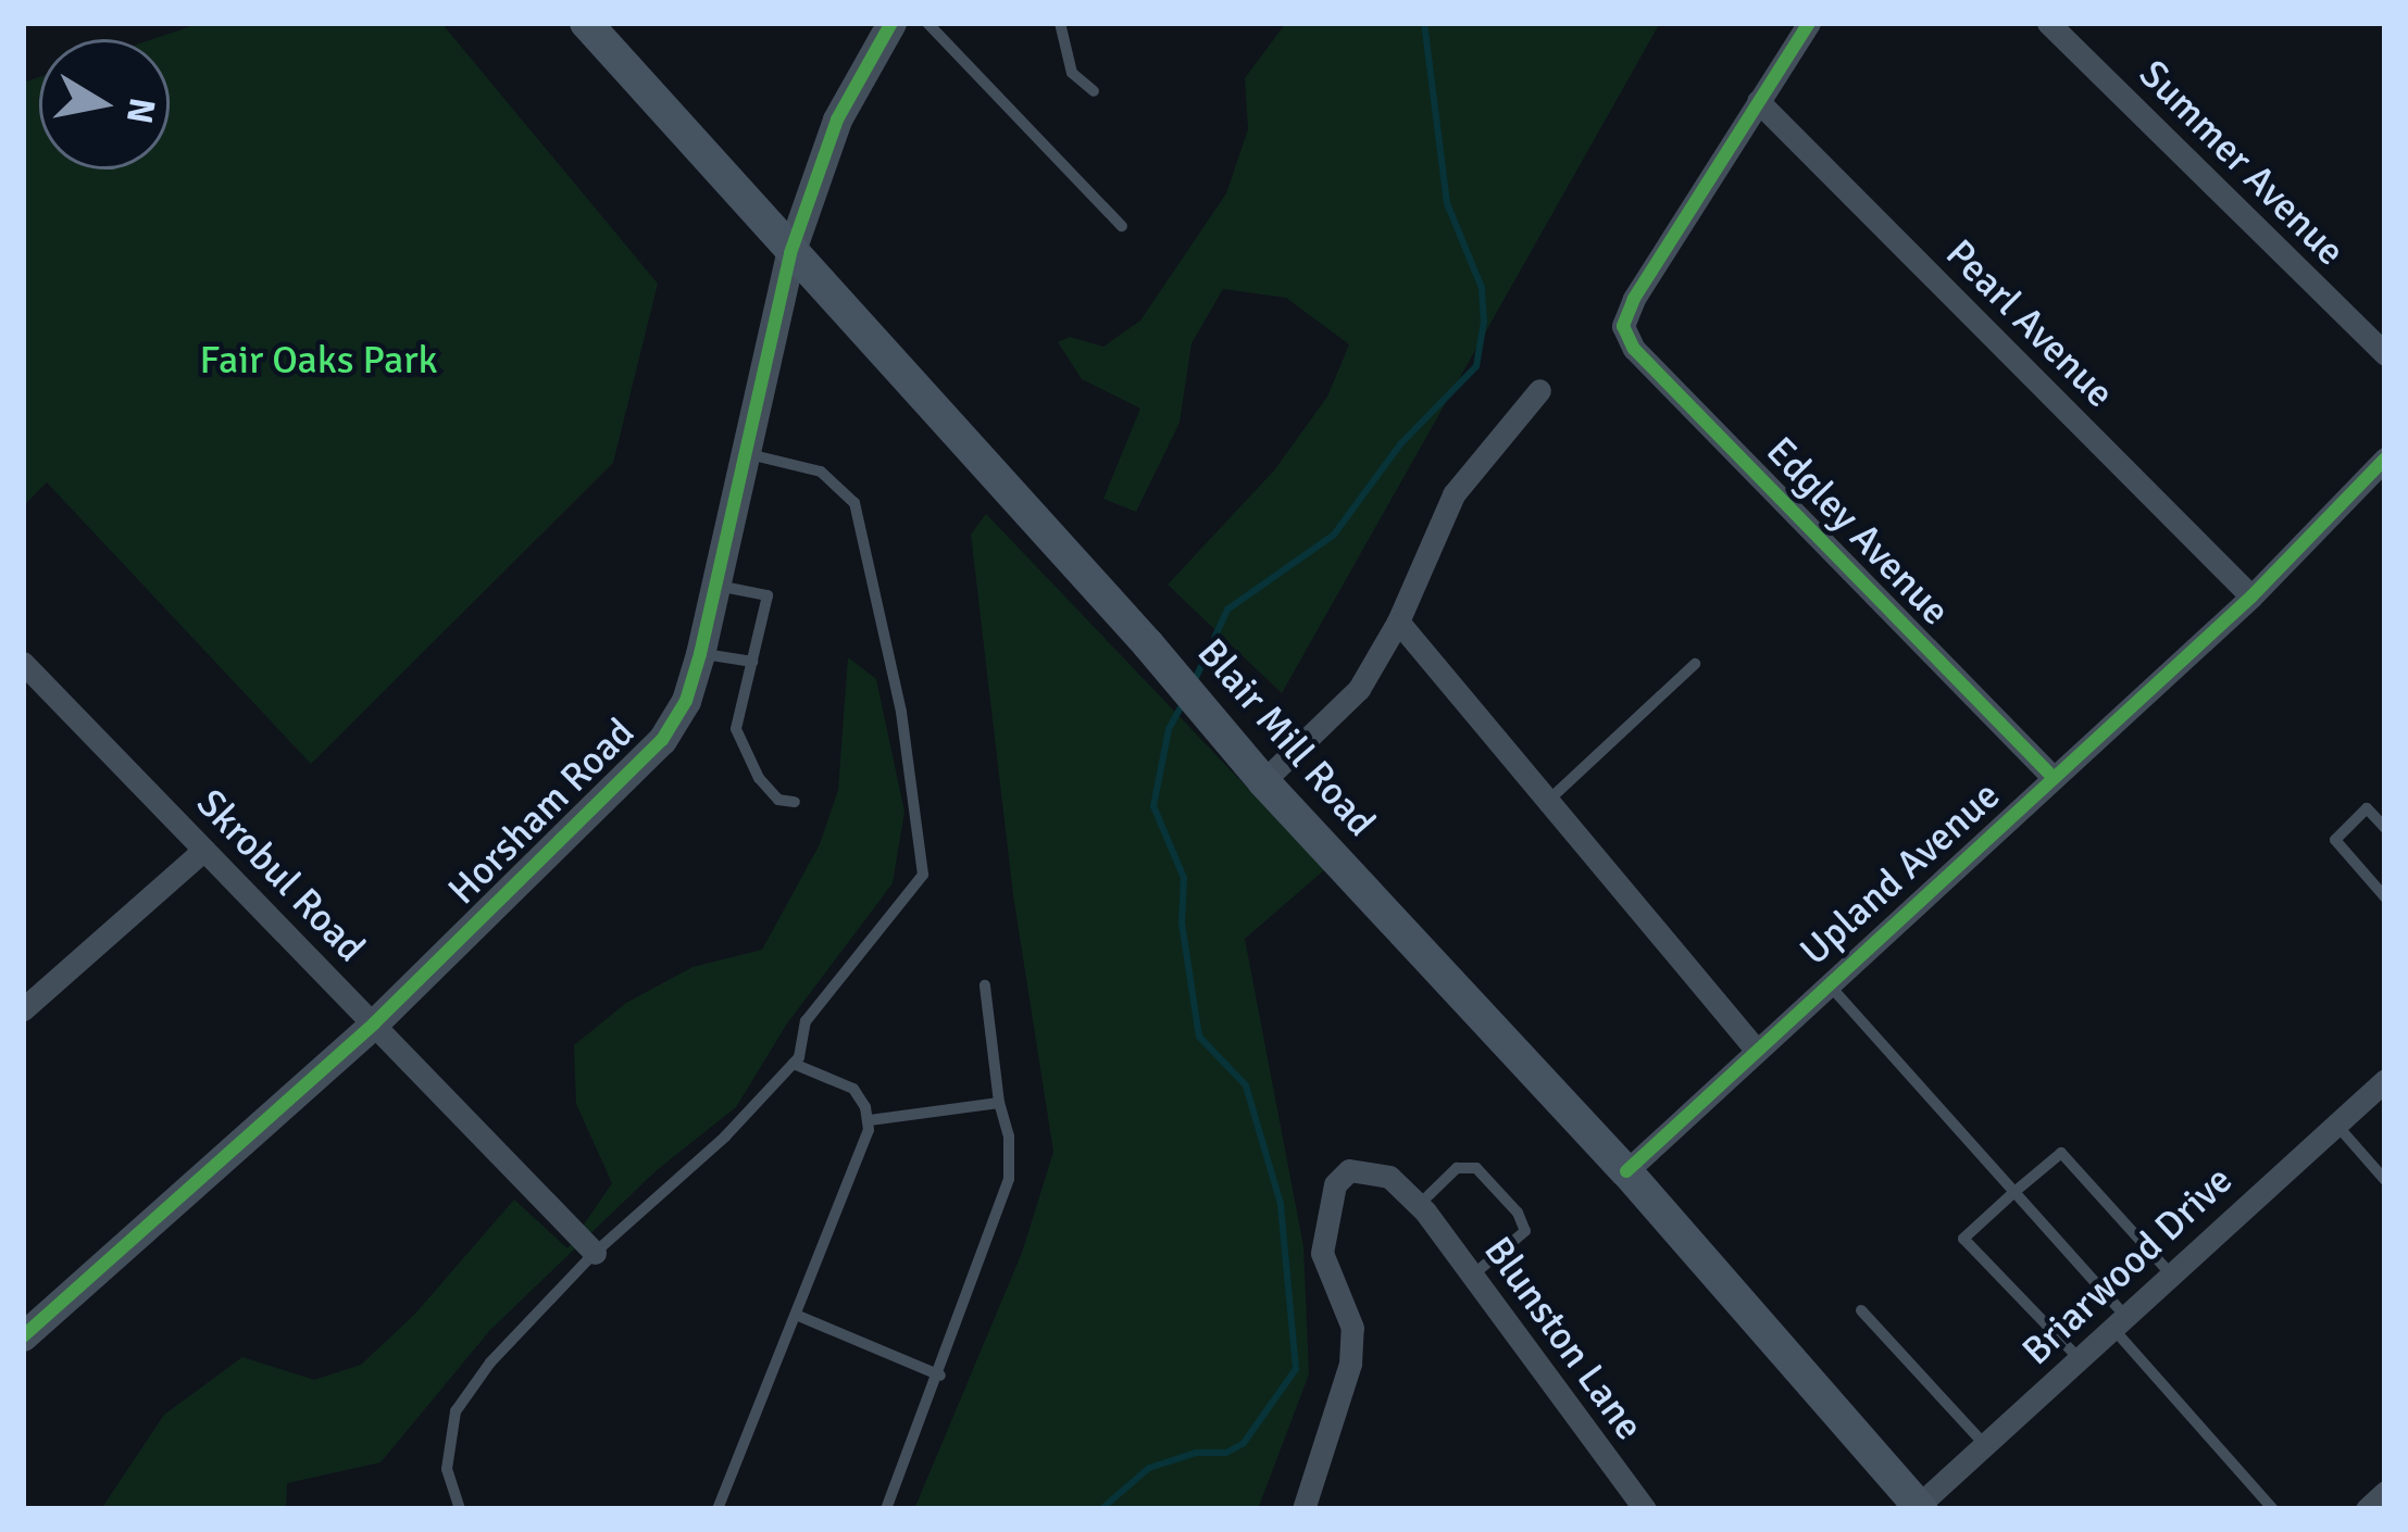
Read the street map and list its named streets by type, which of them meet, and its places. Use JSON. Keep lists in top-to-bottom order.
{
  "streets": {
    "main road": ["Blair Mill Road"],
    "street": [
      "Summer Avenue",
      "Pearl Avenue",
      "Edgley Avenue",
      "Horsham Road",
      "Upland Avenue",
      "Skrobul Road",
      "Briarwood Drive",
      "Blunston Lane"
    ]
  },
  "crossings": [
    ["Pearl Avenue", "Edgley Avenue"],
    ["Pearl Avenue", "Upland Avenue"],
    ["Edgley Avenue", "Upland Avenue"],
    ["Blair Mill Road", "Horsham Road"],
    ["Blair Mill Road", "Upland Avenue"],
    ["Blair Mill Road", "Briarwood Drive"],
    ["Horsham Road", "Skrobul Road"]
  ],
  "parks": ["Fair Oaks Park"],
  "north": "right"
}
